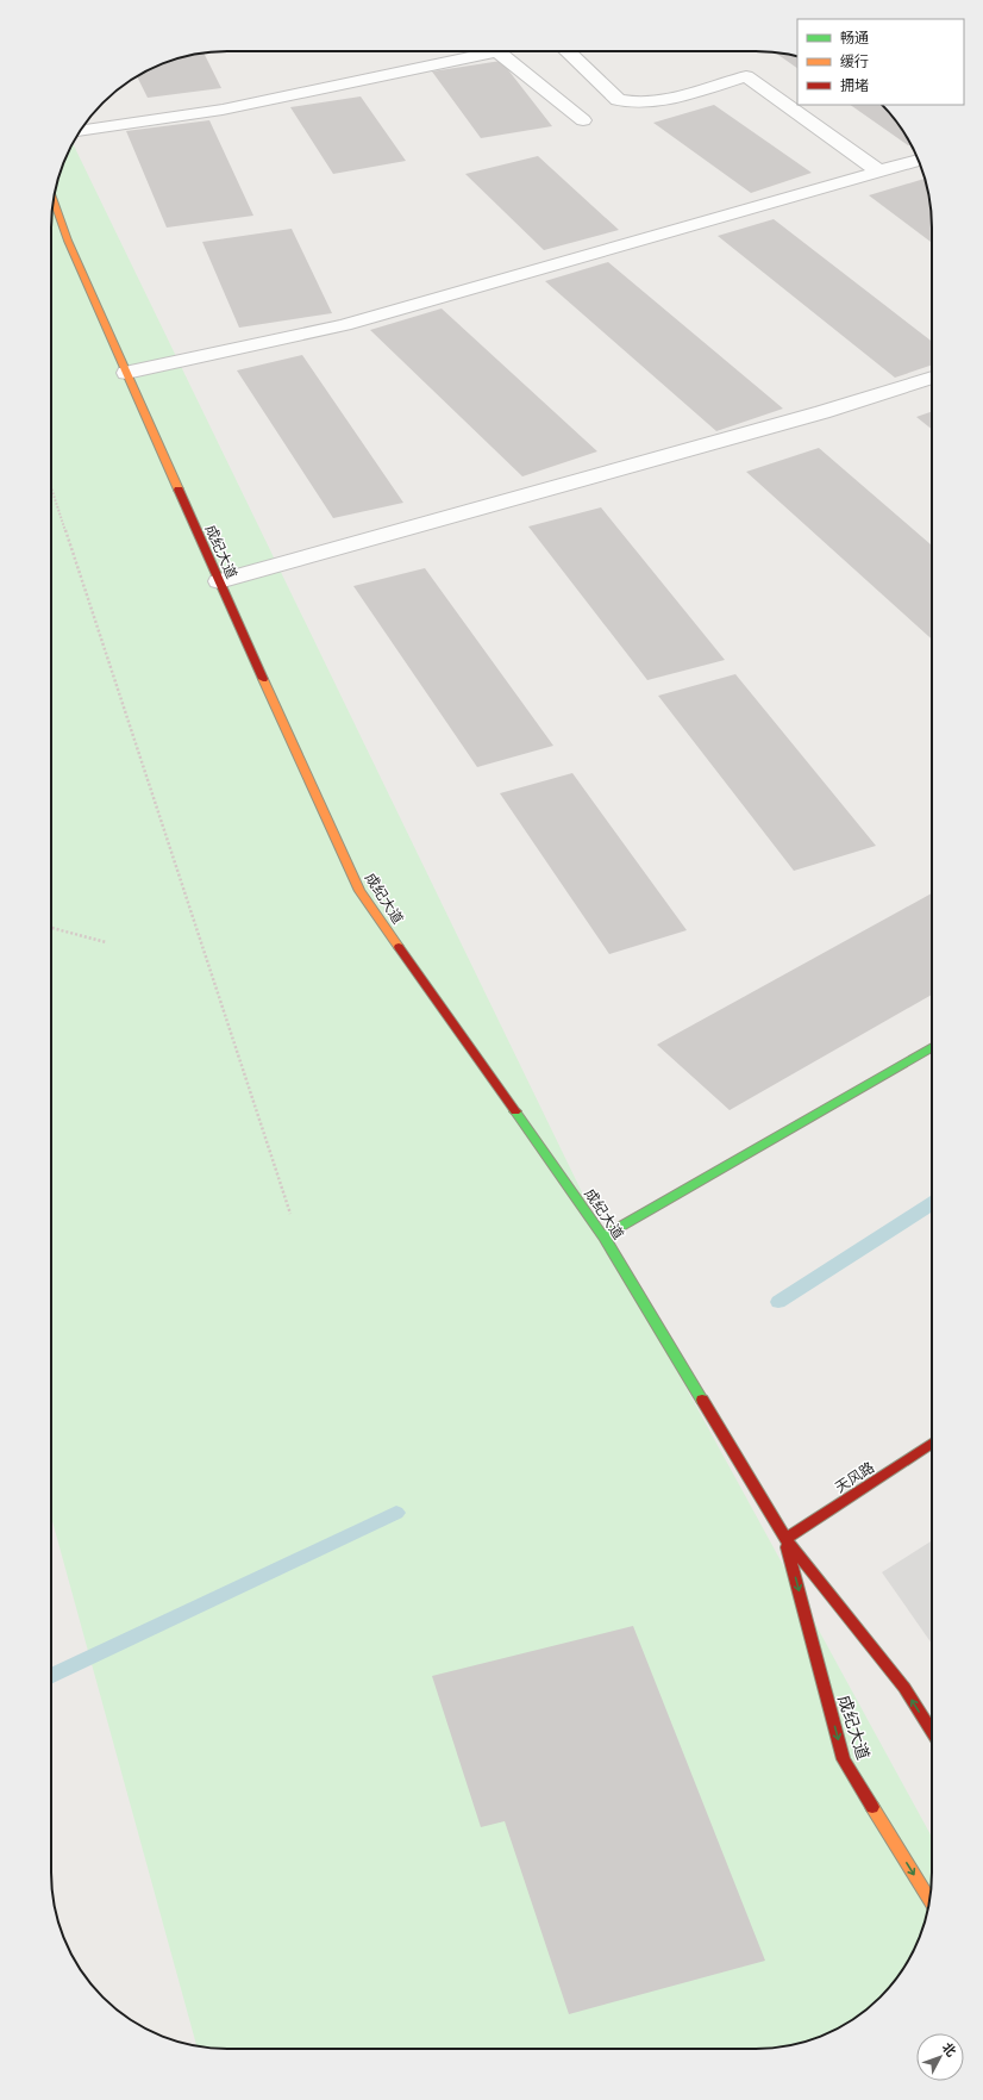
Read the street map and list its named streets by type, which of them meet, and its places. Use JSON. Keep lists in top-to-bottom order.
{
  "streets": {
    "main road": ["成纪大道", "天风路"]
  },
  "crossings": [
    ["成纪大道", "天风路"]
  ],
  "legend": ["畅通", "缓行", "拥堵"],
  "north": "top right"
}
